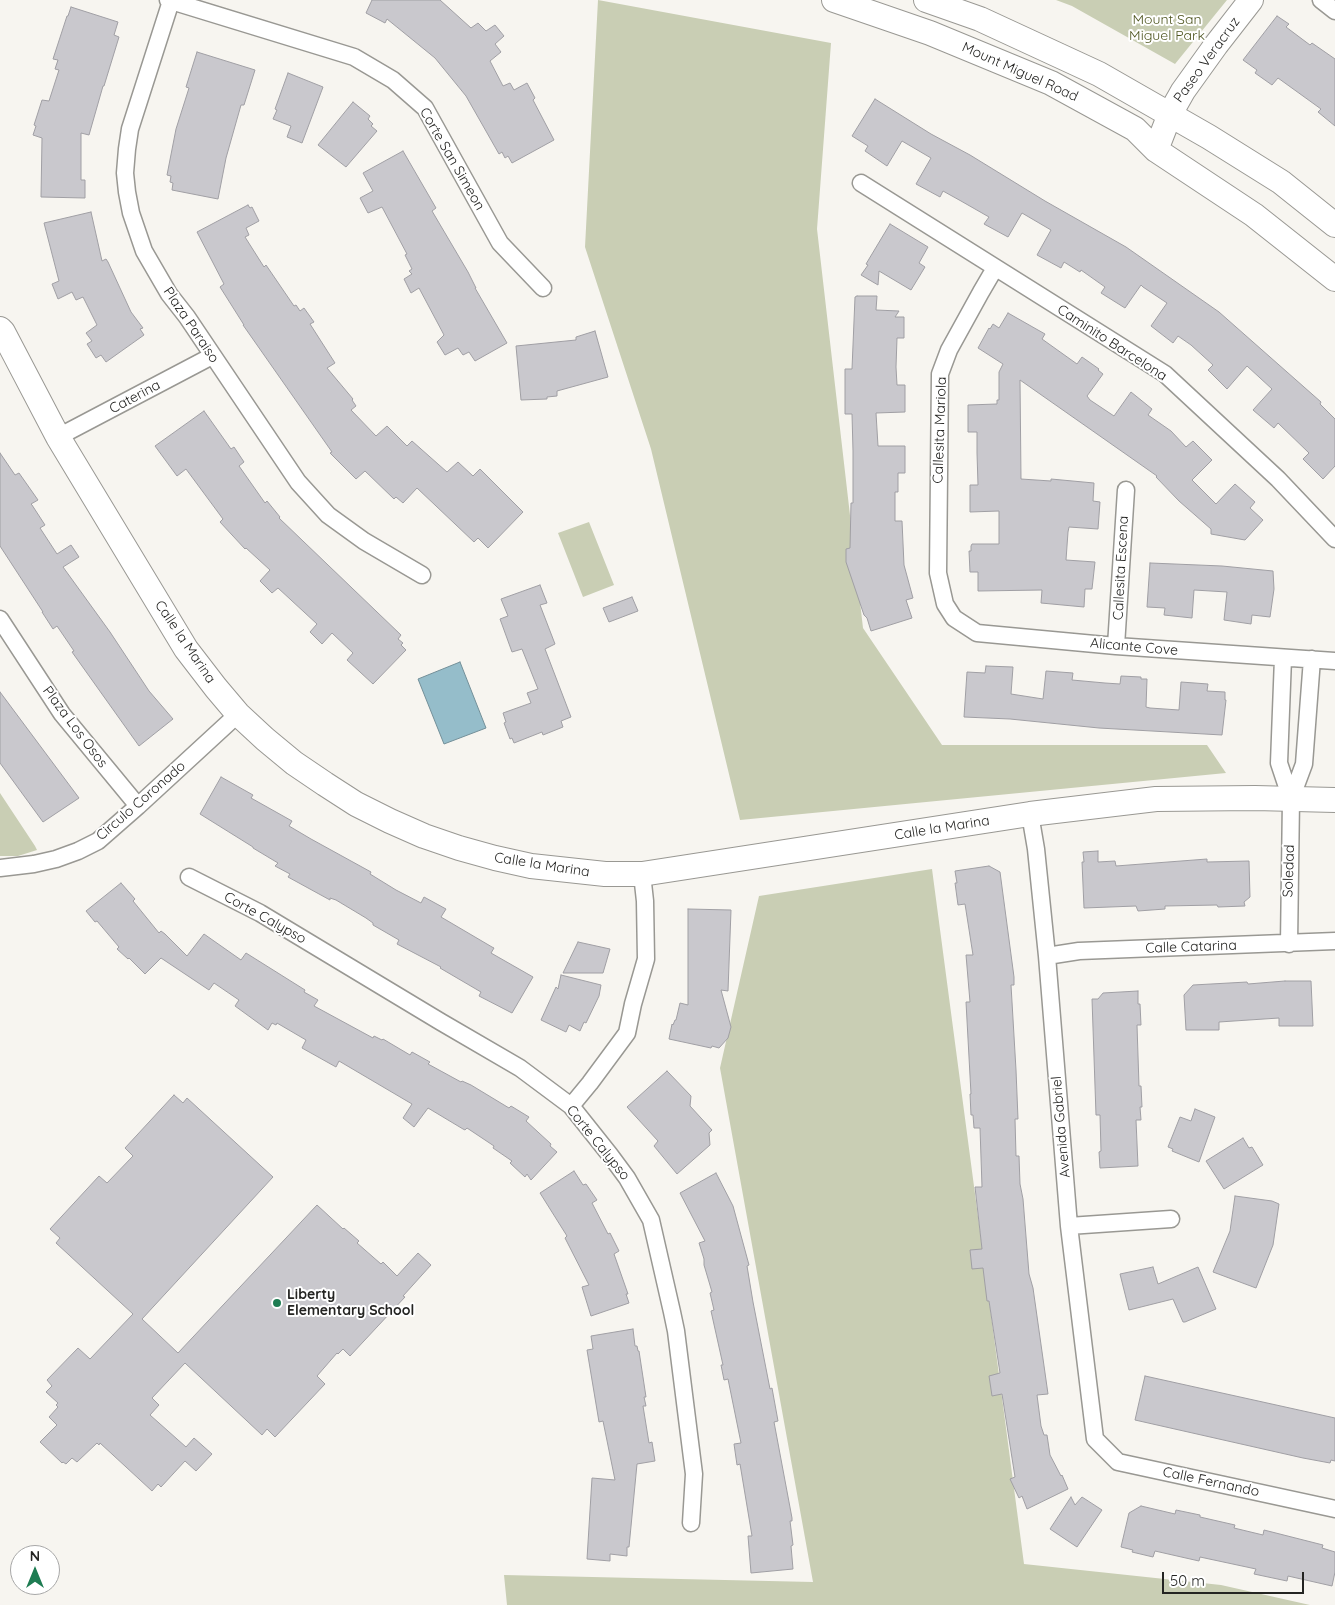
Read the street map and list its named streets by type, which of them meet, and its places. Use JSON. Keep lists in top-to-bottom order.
{
  "streets": {
    "street": [
      "Paseo Veracruz",
      "Mount Miguel Road",
      "Corte San Simeon",
      "Plaza Paraiso",
      "Caminito Barcelona",
      "Caterina",
      "Callesita Mariola",
      "Callesita Escena",
      "Calle la Marina",
      "Alicante Cove",
      "Plaza Los Osos",
      "Circulo Coronado",
      "Soledad",
      "Corte Calypso",
      "Calle Catarina",
      "Avenida Gabriel",
      "Calle Fernando"
    ]
  },
  "crossings": [
    ["Paseo Veracruz", "Mount Miguel Road"],
    ["Corte San Simeon", "Plaza Paraiso"],
    ["Plaza Paraiso", "Caterina"],
    ["Caminito Barcelona", "Callesita Mariola"],
    ["Caterina", "Calle la Marina"],
    ["Callesita Mariola", "Alicante Cove"],
    ["Callesita Escena", "Alicante Cove"],
    ["Calle la Marina", "Circulo Coronado"],
    ["Calle la Marina", "Soledad"],
    ["Calle la Marina", "Avenida Gabriel"],
    ["Alicante Cove", "Soledad"],
    ["Plaza Los Osos", "Circulo Coronado"],
    ["Soledad", "Calle Catarina"],
    ["Calle Catarina", "Avenida Gabriel"],
    ["Avenida Gabriel", "Calle Fernando"]
  ],
  "parks": ["Mount San Miguel Park"],
  "places": ["Liberty Elementary School"],
  "scale_bar": "50 m",
  "north": "top"
}
